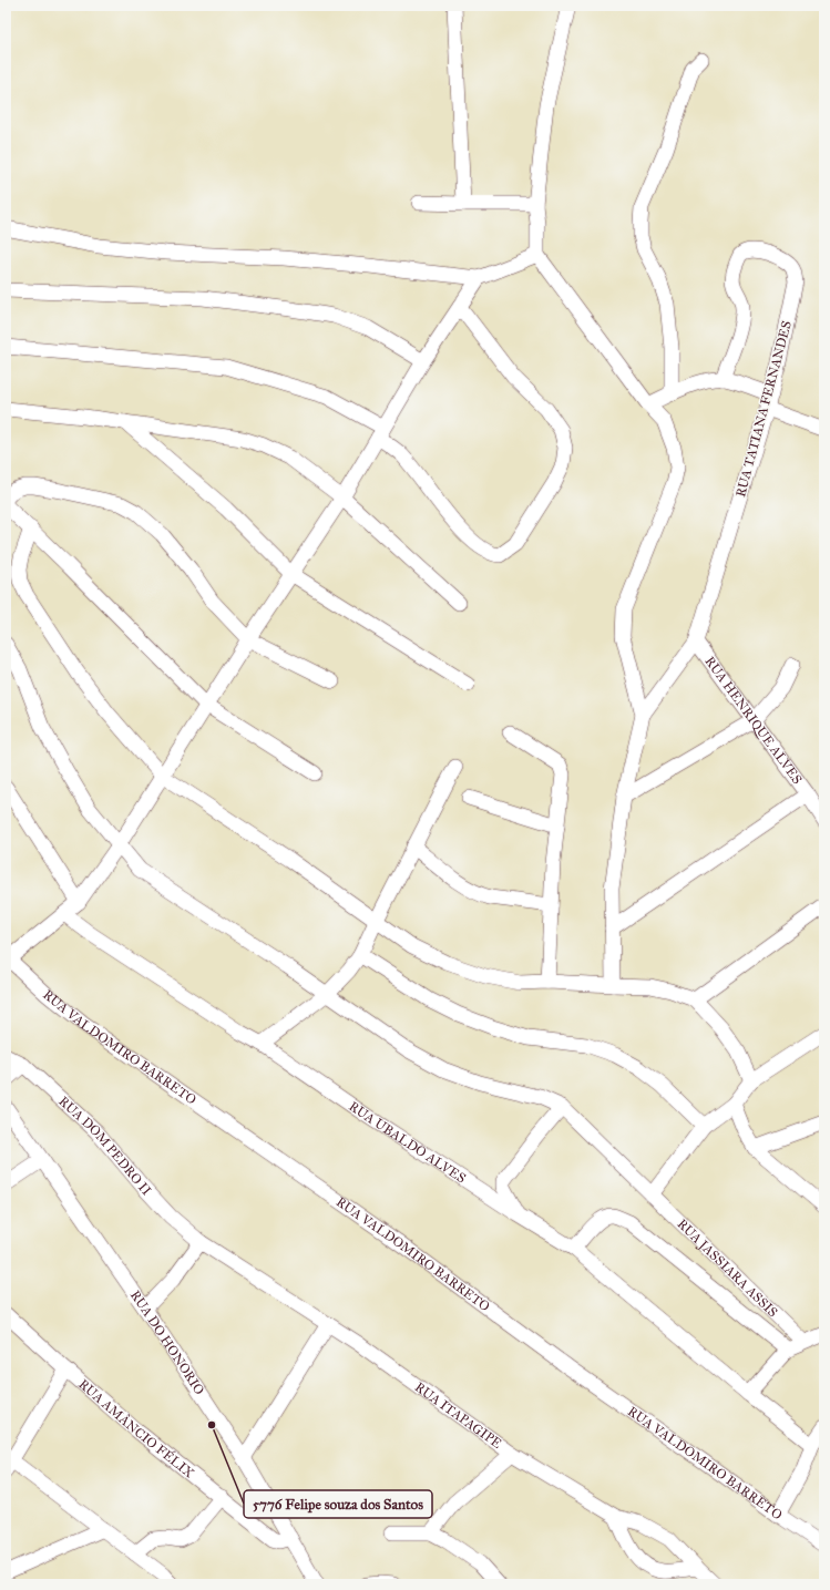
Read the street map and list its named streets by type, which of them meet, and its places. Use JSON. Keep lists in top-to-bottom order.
{
  "streets": {
    "street": [
      "RUA TATIANA FERNANDES",
      "RUA HENRIQUE ALVES",
      "RUA VALDOMIRO BARRETO",
      "RUA UBALDO ALVES",
      "RUA DOM PEDRO II",
      "RUA JASSIARA ASSIS",
      "RUA DO HONORIO",
      "RUA ITAPAGIPE",
      "RUA AMÂNCIO FÉLIX"
    ]
  },
  "crossings": [
    ["RUA TATIANA FERNANDES", "RUA HENRIQUE ALVES"],
    ["RUA DOM PEDRO II", "RUA ITAPAGIPE"],
    ["RUA DO HONORIO", "RUA AMÂNCIO FÉLIX"]
  ],
  "places": ["5776 Felipe souza dos Santos"]
}
